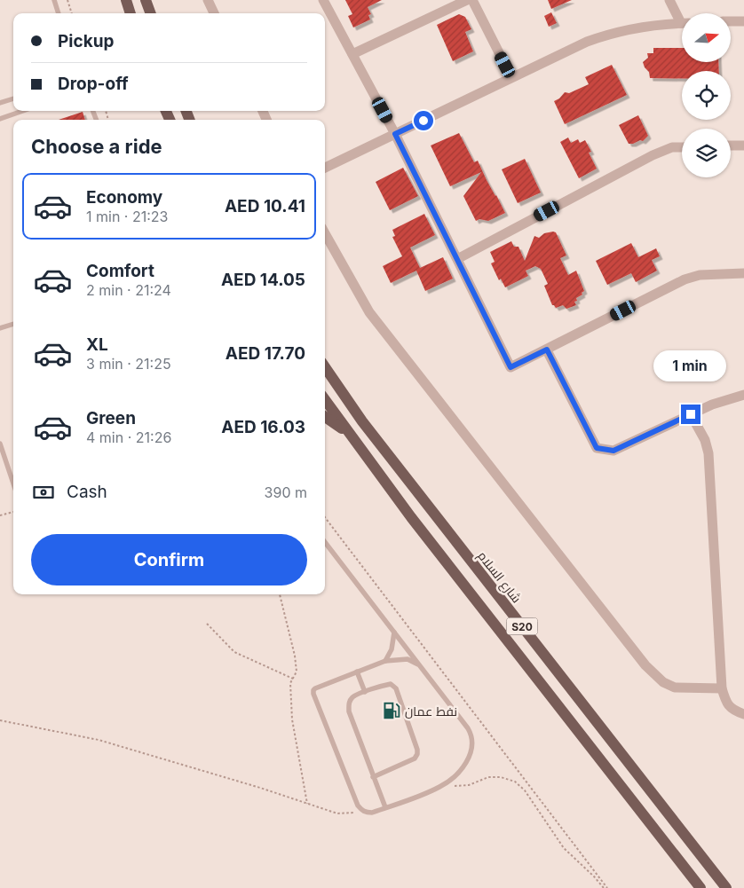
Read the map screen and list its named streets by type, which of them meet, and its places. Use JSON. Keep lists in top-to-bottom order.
{
  "streets": {
    "main road": ["شارع السلام", "S20"]
  },
  "places": {
    "fuel station": ["نفط عمان"]
  },
  "north": "right",
  "page": {
    "banner": ["Pickup", "Drop-off"],
    "heading": "Choose a ride",
    "list": [
      {
        "name": "Economy",
        "note": "1 min · 21:23",
        "value": "AED 10.41"
      },
      {
        "name": "Comfort",
        "note": "2 min · 21:24",
        "value": "AED 14.05"
      },
      {
        "name": "XL",
        "note": "3 min · 21:25",
        "value": "AED 17.70"
      },
      {
        "name": "Green",
        "note": "4 min · 21:26",
        "value": "AED 16.03"
      }
    ],
    "bubble": "1 min",
    "pay": ["Cash", "390 m"],
    "buttons": "Confirm"
  }
}
